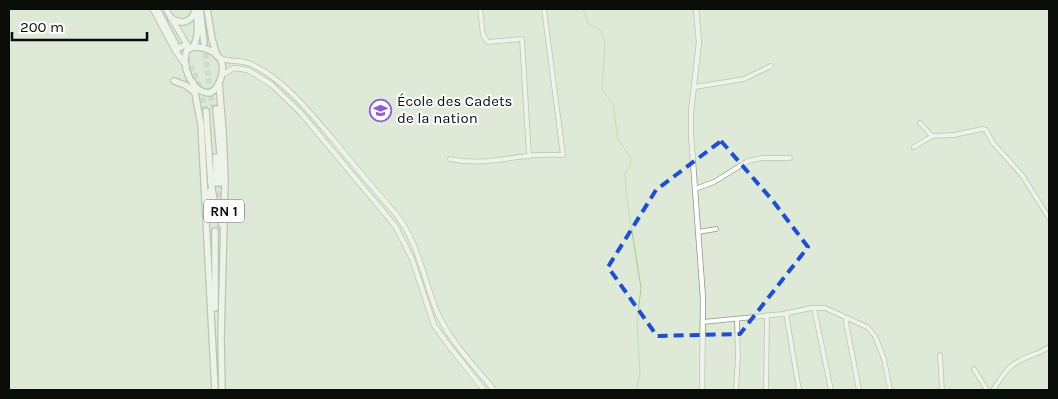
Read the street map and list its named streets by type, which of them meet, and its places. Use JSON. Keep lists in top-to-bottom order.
{
  "streets": {
    "main road": ["RN 1"]
  },
  "places": {
    "school or university": ["École des Cadets de la nation"]
  },
  "scale_bar": "200 m"
}
